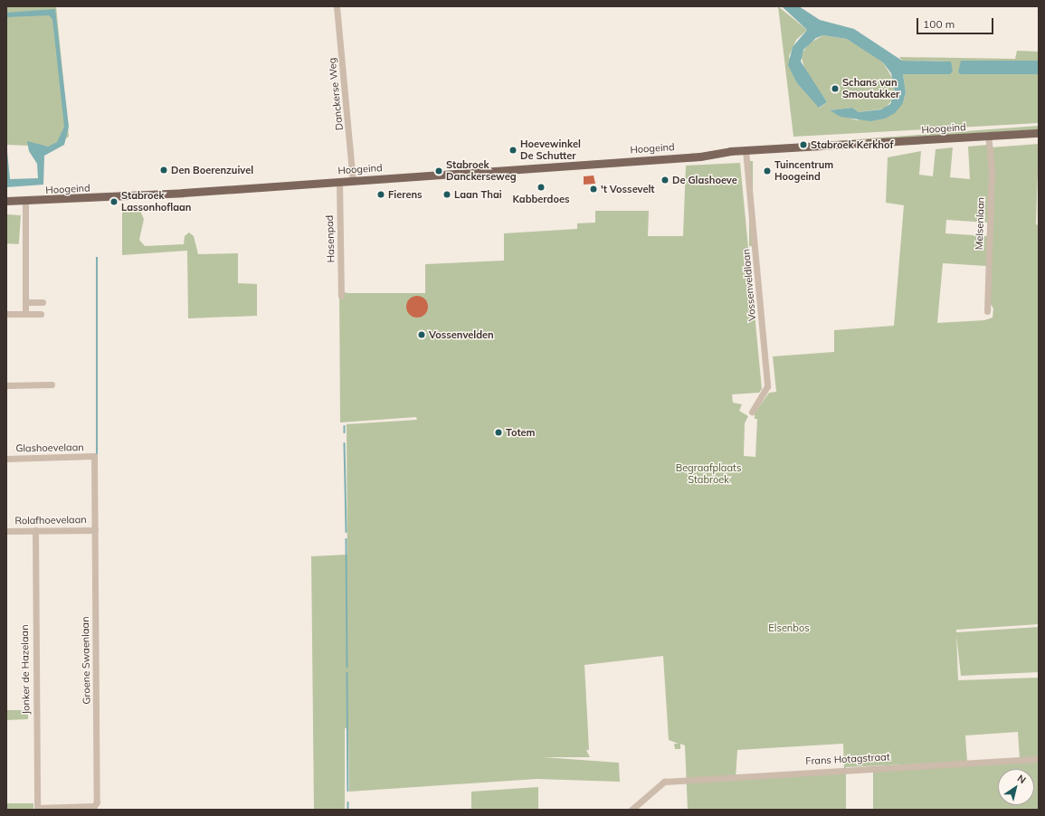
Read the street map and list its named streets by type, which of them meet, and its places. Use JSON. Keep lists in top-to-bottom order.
{
  "streets": {
    "main road": ["Hoogeind"],
    "street": [
      "Danckerse Weg",
      "Melsenlaan",
      "Hasenpad",
      "Vossenveldlaan",
      "Glashoevelaan",
      "Rolafhoevelaan",
      "Groene Swaenlaan",
      "Jonker de Hazelaan",
      "Frans Hotagstraat"
    ]
  },
  "crossings": [
    ["Danckerse Weg", "Hoogeind"],
    ["Hoogeind", "Melsenlaan"],
    ["Hoogeind", "Hasenpad"],
    ["Hoogeind", "Vossenveldlaan"],
    ["Glashoevelaan", "Groene Swaenlaan"],
    ["Rolafhoevelaan", "Groene Swaenlaan"],
    ["Rolafhoevelaan", "Jonker de Hazelaan"],
    ["Groene Swaenlaan", "Jonker de Hazelaan"]
  ],
  "parks": ["Begraafplaats Stabroek", "Elsenbos"],
  "places": [
    "Schans van Smoutakker",
    "Stabroek Kerkhof",
    "Hoevewinkel De Schutter",
    "Den Boerenzuivel",
    "Stabroek Danckerseweg",
    "Tuincentrum Hoogeind",
    "De Glashoeve",
    "Kabberdoes",
    "'t Vossevelt",
    "Fierens",
    "Laan Thai",
    "Stabroek Lassonhoflaan",
    "Vossenvelden",
    "Totem"
  ],
  "scale_bar": "100 m",
  "north": "top right"
}
